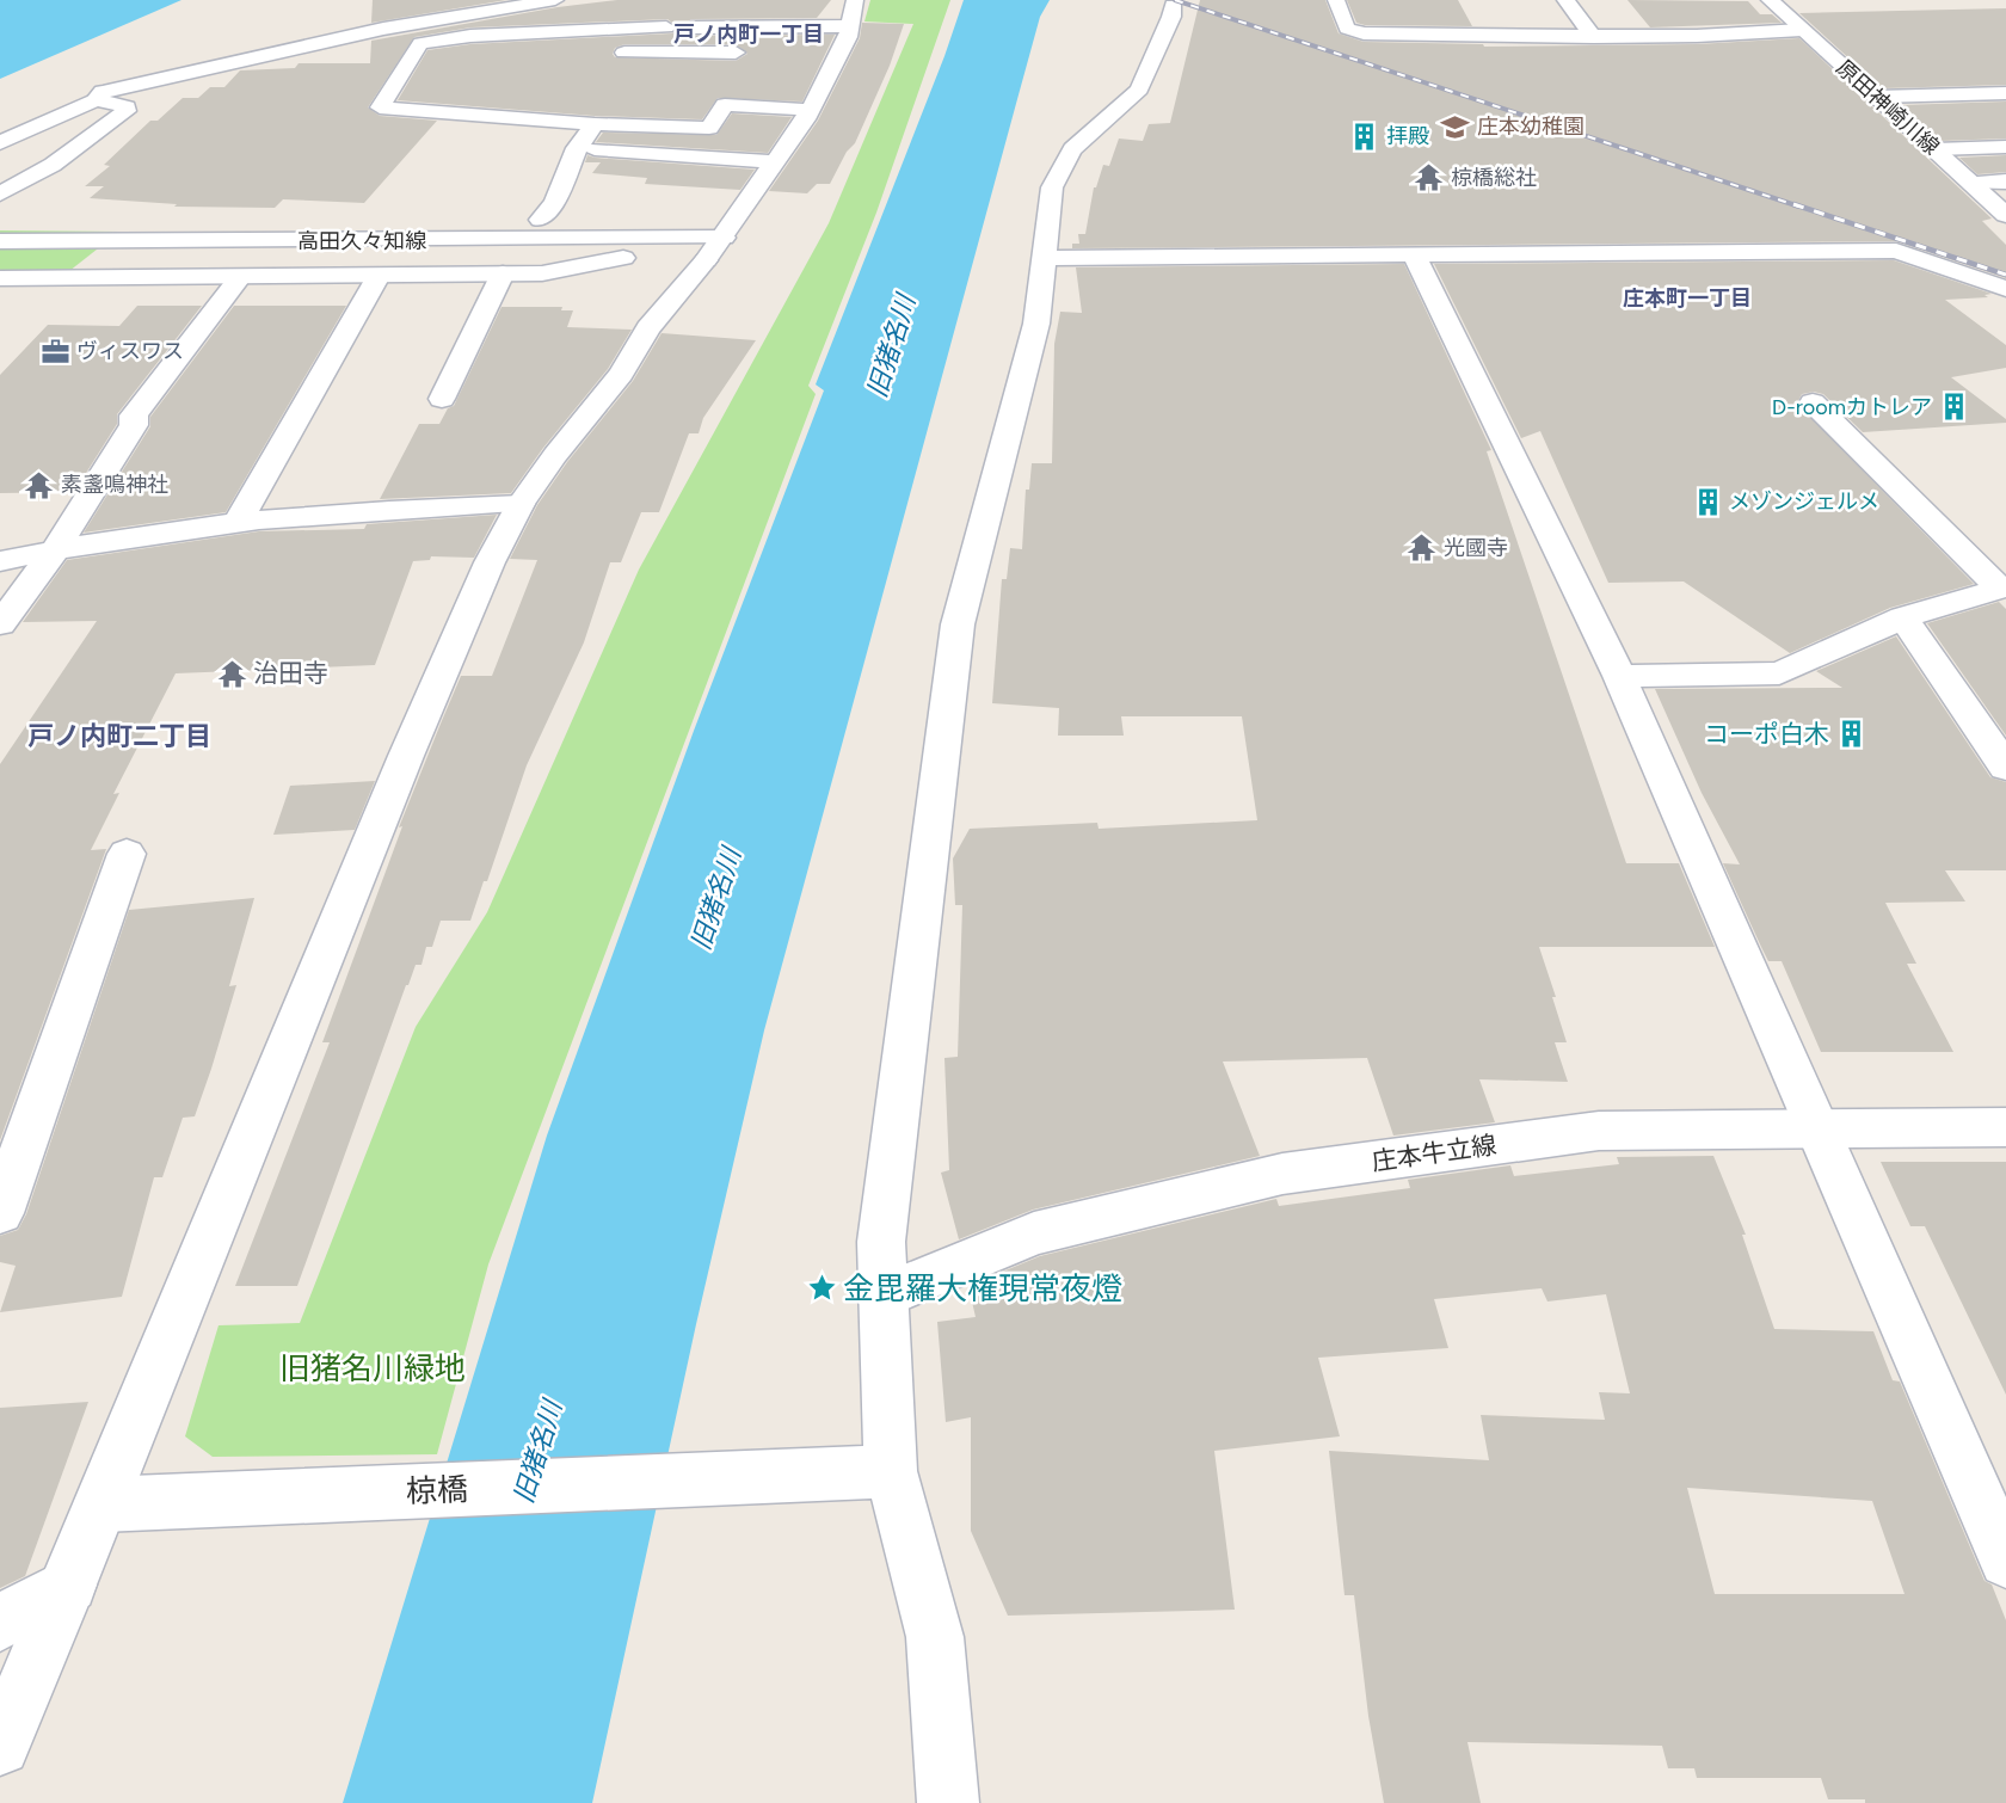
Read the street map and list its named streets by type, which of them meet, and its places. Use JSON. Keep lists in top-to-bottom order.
{
  "streets": {
    "street": [
      "原田神崎川線",
      "高田久々知線",
      "庄本牛立線",
      "椋橋"
    ]
  },
  "districts": ["戸ノ内町一丁目", "庄本町一丁目", "戸ノ内町二丁目"],
  "water": ["旧猪名川"],
  "parks": ["旧猪名川緑地"],
  "places": {
    "school or university": ["庄本幼稚園"],
    "building": [
      "拝殿",
      "D-roomカトレア",
      "メゾンジェルメ",
      "コーポ白木"
    ],
    "temple": [
      "椋橋総社",
      "素盞鳴神社",
      "光國寺",
      "治田寺"
    ],
    "office": ["ヴィスワス"],
    "place": ["金毘羅大権現常夜燈"]
  }
}
